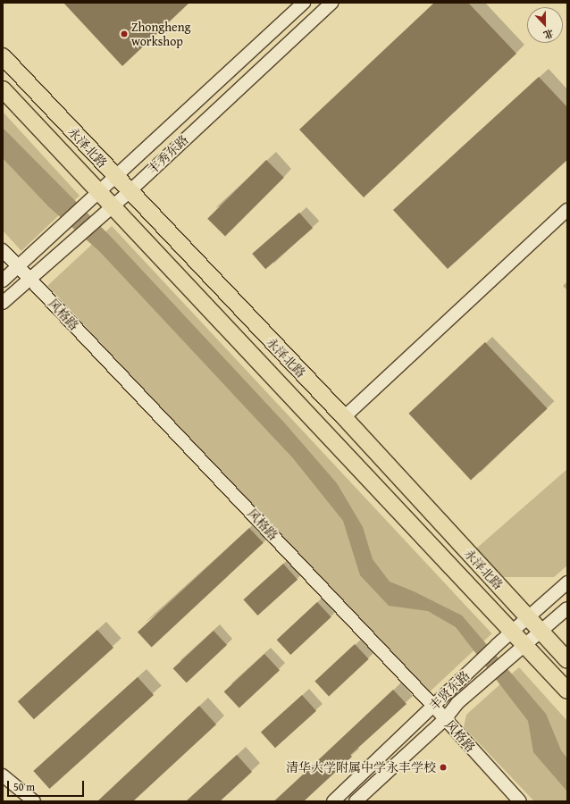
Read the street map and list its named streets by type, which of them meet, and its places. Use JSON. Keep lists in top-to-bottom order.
{
  "streets": {
    "main road": ["永泽北路"],
    "street": ["丰秀东路", "风格路", "丰贤东路"]
  },
  "crossings": [
    ["永泽北路", "丰秀东路"],
    ["永泽北路", "丰贤东路"],
    ["丰秀东路", "风格路"],
    ["风格路", "丰贤东路"]
  ],
  "places": ["Zhongheng workshop", "清华大学附属中学永丰学校"],
  "scale_bar": "50 m",
  "north": "bottom"
}
